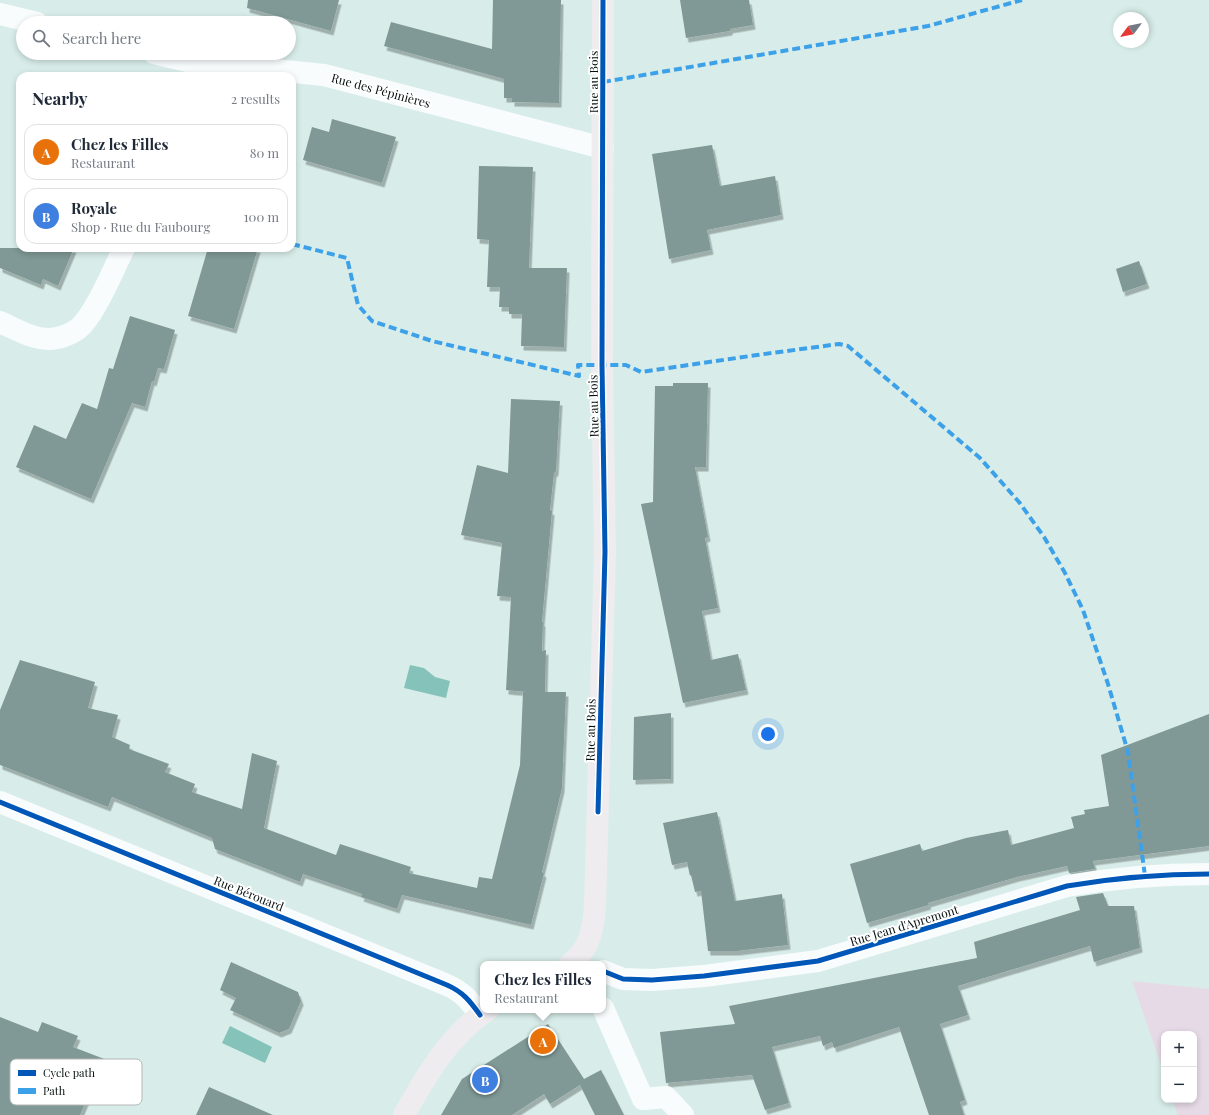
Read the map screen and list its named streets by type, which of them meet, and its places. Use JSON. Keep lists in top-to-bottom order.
{
  "streets": {
    "main road": ["Rue au Bois"],
    "street": ["Rue des Pépinières", "Rue Bérouard", "Rue Jean d'Apremont"]
  },
  "crossings": [
    ["Rue au Bois", "Rue des Pépinières"]
  ],
  "legend": ["Cycle path", "Path"],
  "north": "bottom left",
  "page": {
    "search": "Search here",
    "heading": ["Nearby", "2 results"],
    "list": [
      {
        "mark": "A",
        "name": "Chez les Filles",
        "note": "Restaurant",
        "value": "80 m"
      },
      {
        "mark": "B",
        "name": "Royale",
        "note": "Shop · Rue du Faubourg",
        "value": "100 m"
      }
    ],
    "popup": ["Chez les Filles", "Restaurant"],
    "pins": ["A", "B"],
    "map_buttons": ["+", "−"]
  }
}
